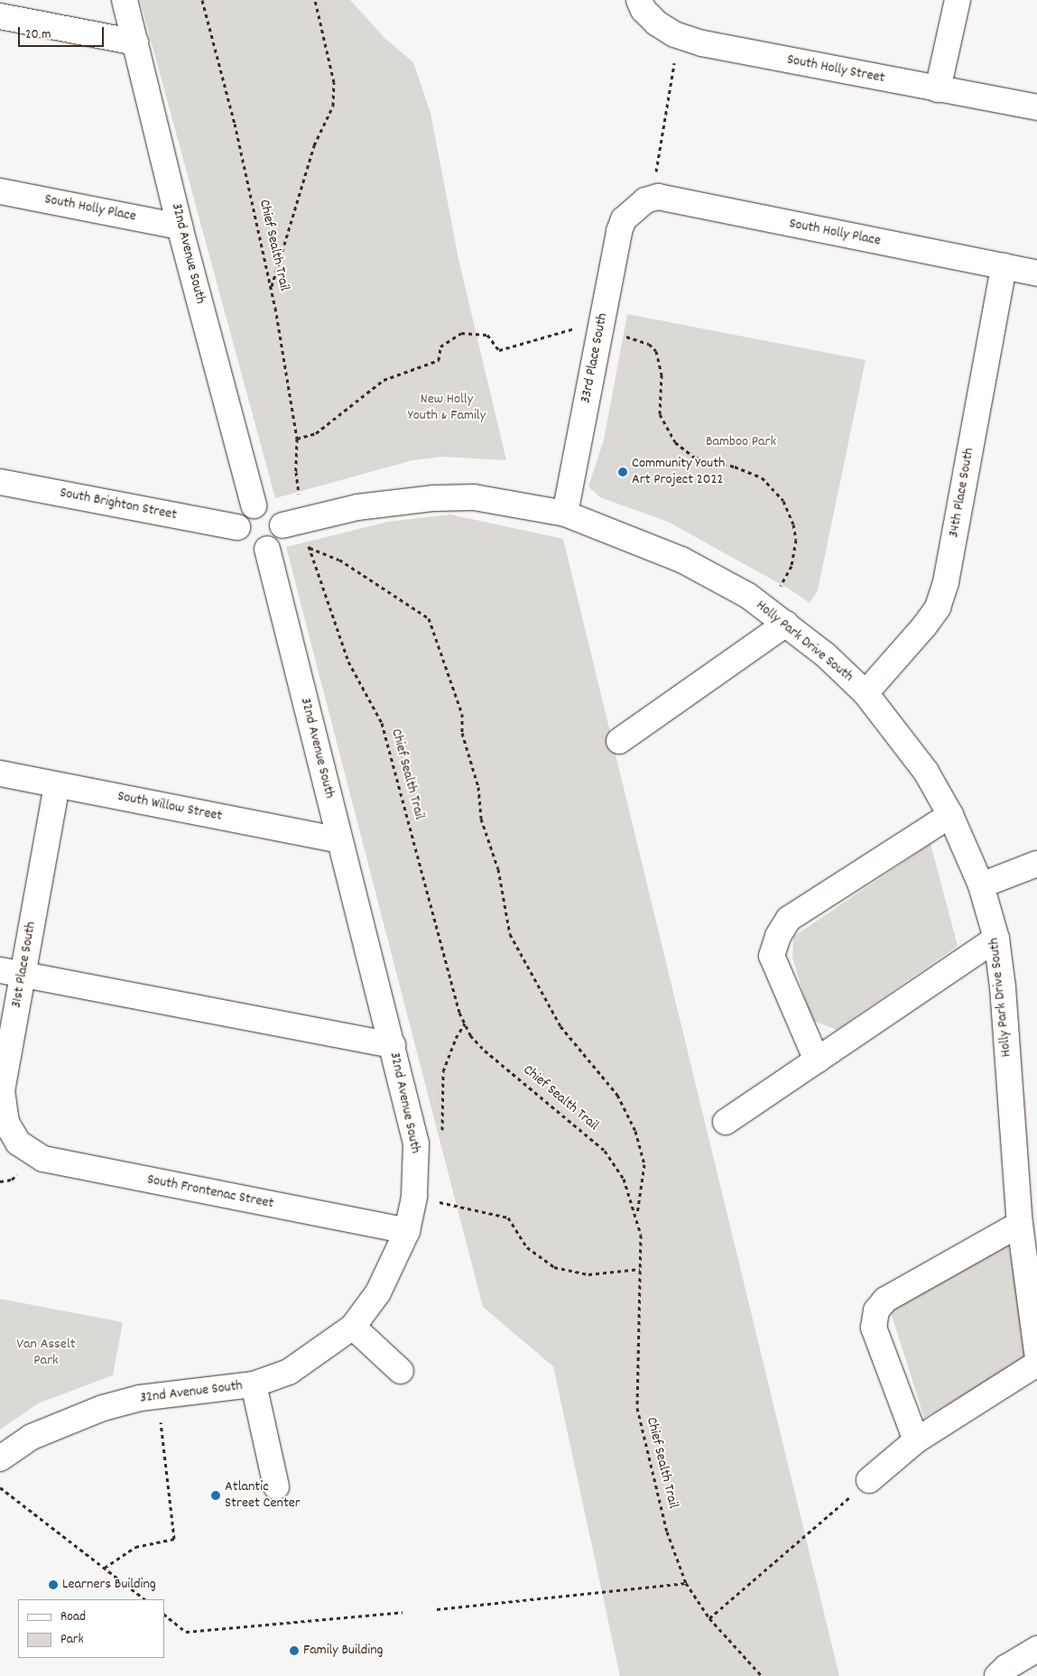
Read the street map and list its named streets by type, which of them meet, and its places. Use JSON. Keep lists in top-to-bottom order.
{
  "streets": {
    "street": [
      "South Holly Street",
      "South Holly Place",
      "32nd Avenue South",
      "33rd Place South",
      "34th Place South",
      "South Brighton Street",
      "Holly Park Drive South",
      "South Willow Street",
      "31st Place South",
      "South Frontenac Street"
    ],
    "path": ["Chief Sealth Trail"]
  },
  "crossings": [
    ["South Holly Place", "32nd Avenue South"],
    ["South Holly Place", "33rd Place South"],
    ["South Holly Place", "34th Place South"],
    ["32nd Avenue South", "South Brighton Street"],
    ["32nd Avenue South", "Holly Park Drive South"],
    ["32nd Avenue South", "South Willow Street"],
    ["32nd Avenue South", "South Frontenac Street"],
    ["33rd Place South", "Holly Park Drive South"],
    ["34th Place South", "Holly Park Drive South"],
    ["South Brighton Street", "Holly Park Drive South"],
    ["South Willow Street", "31st Place South"],
    ["31st Place South", "South Frontenac Street"]
  ],
  "parks": ["New Holly Youth & Family", "Bamboo Park", "Van Asselt Park"],
  "places": [
    "Community Youth Art Project 2022",
    "Atlantic Street Center",
    "Learners Building",
    "Family Building"
  ],
  "legend": ["Road", "Park"],
  "scale_bar": "20 m"
}
